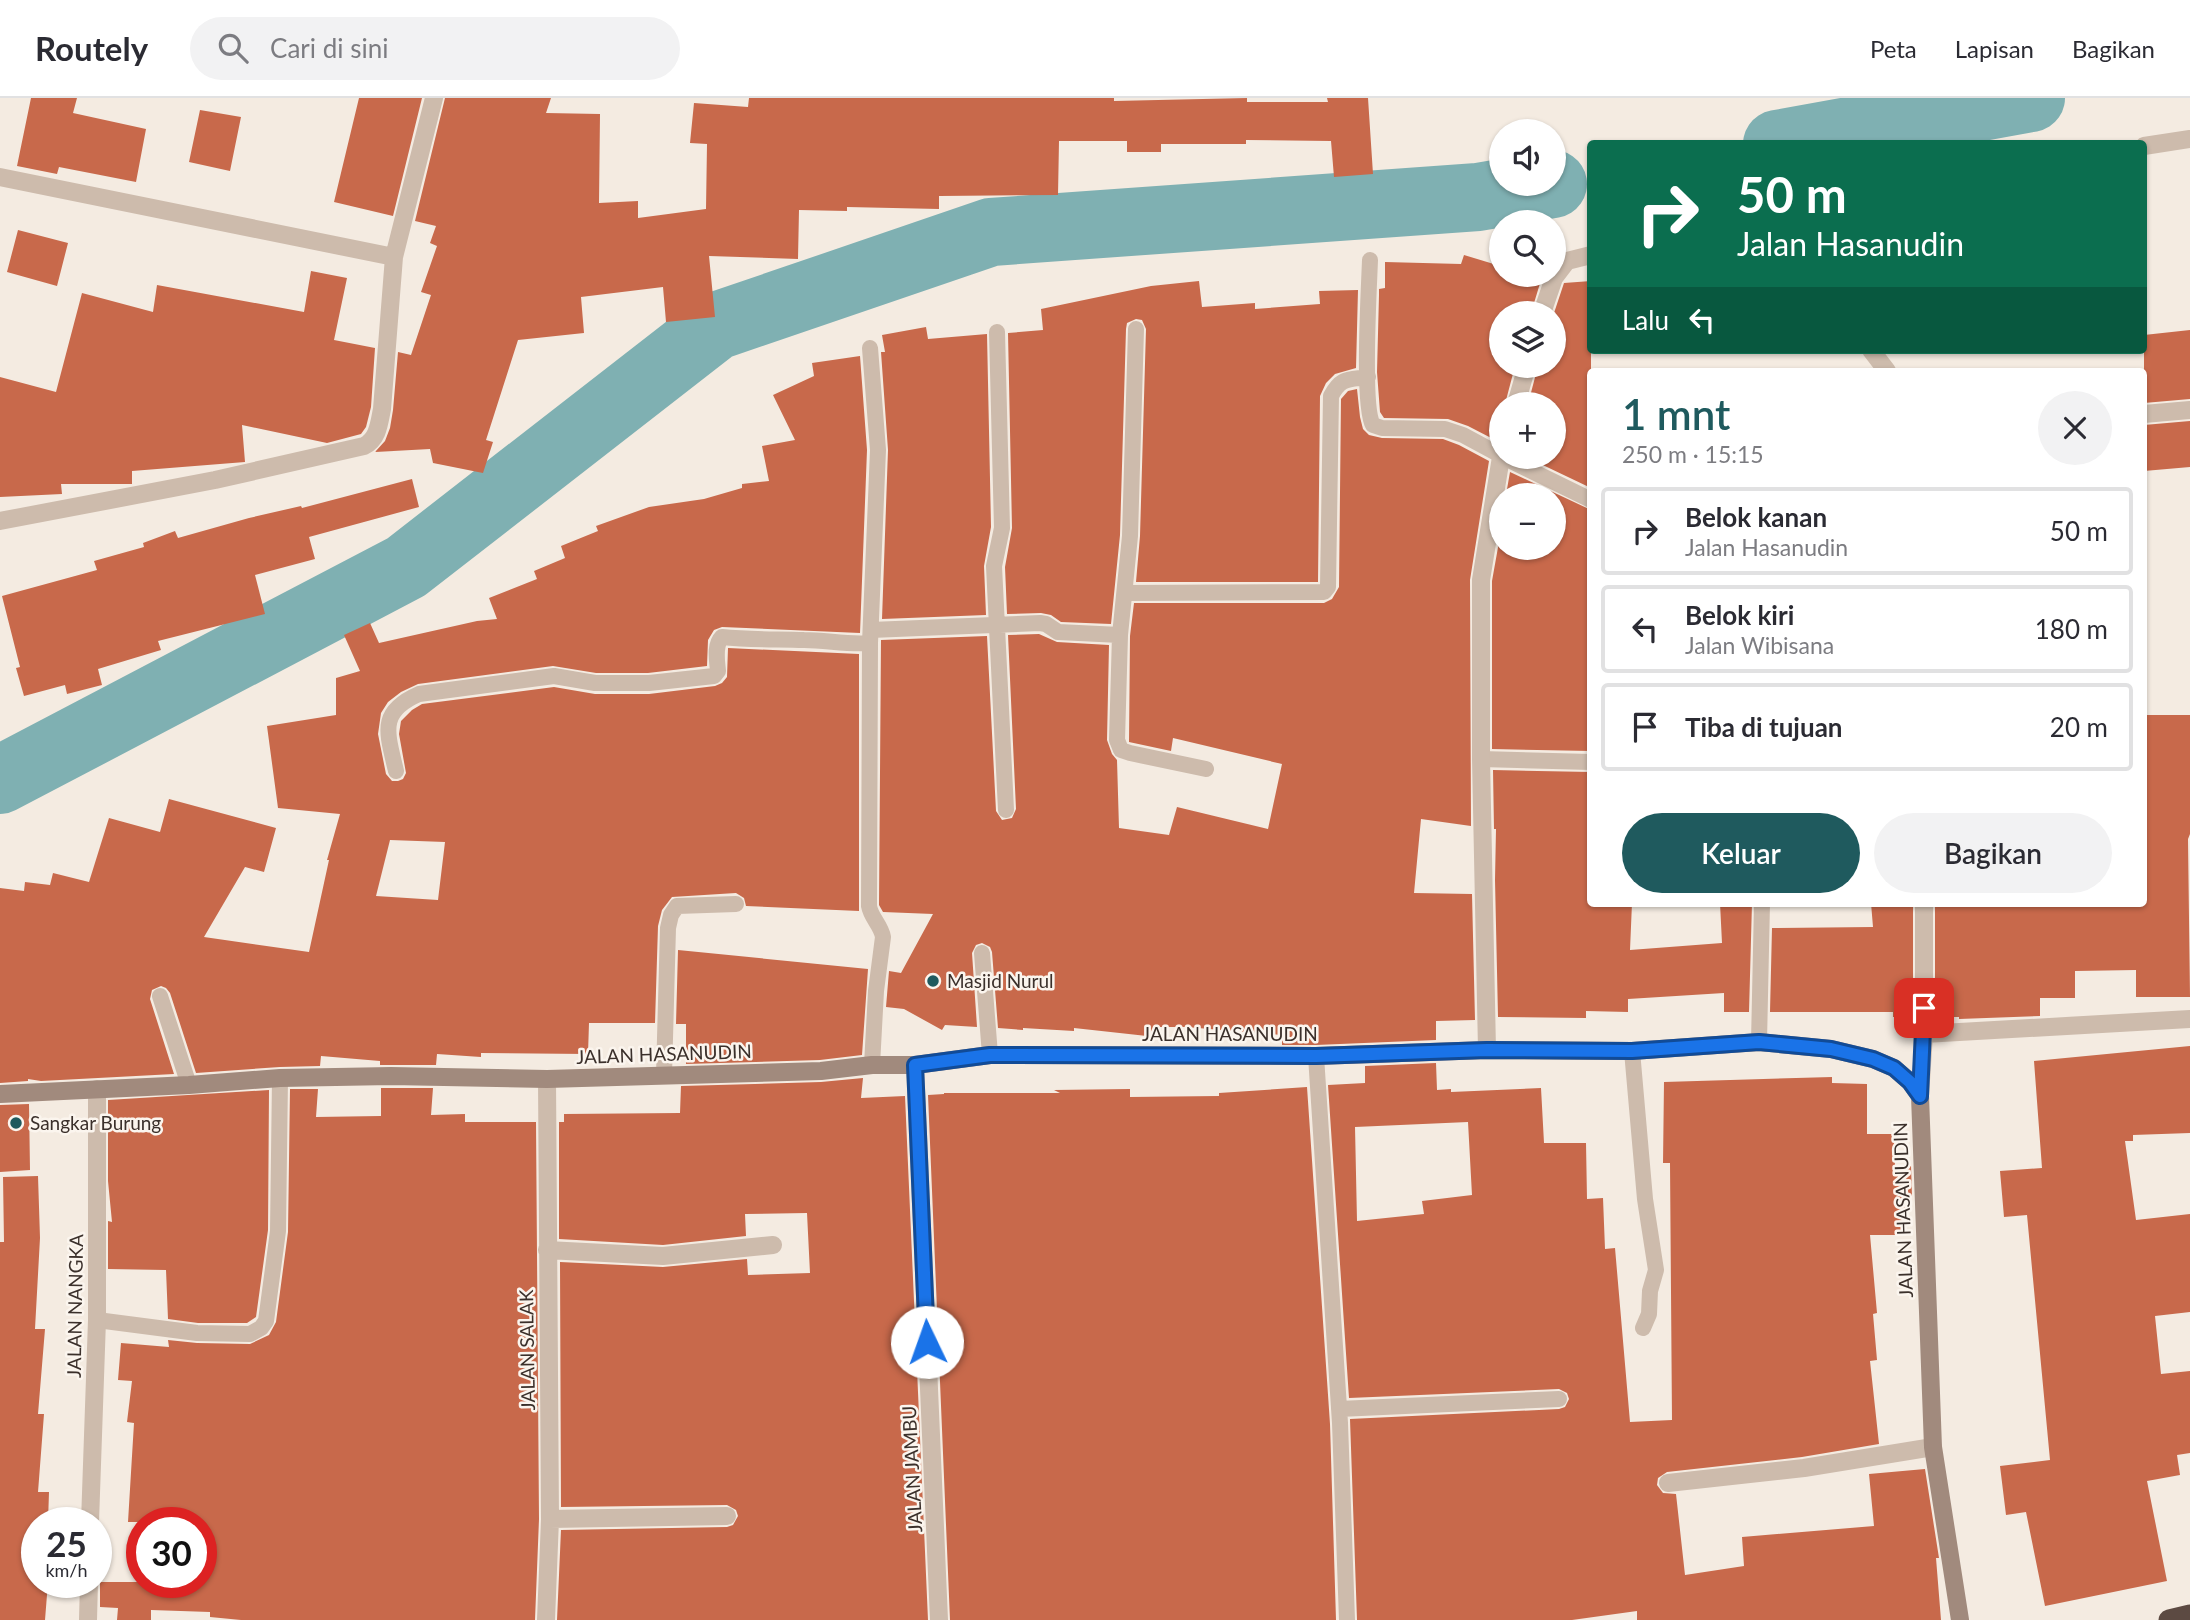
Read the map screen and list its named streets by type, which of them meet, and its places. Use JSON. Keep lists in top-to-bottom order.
{
  "streets": {
    "street": [
      "JALAN HASANUDIN",
      "JALAN NANGKA",
      "JALAN SALAK",
      "JALAN JAMBU"
    ]
  },
  "crossings": [
    ["JALAN HASANUDIN", "JALAN NANGKA"],
    ["JALAN HASANUDIN", "JALAN SALAK"],
    ["JALAN HASANUDIN", "JALAN JAMBU"]
  ],
  "places": ["Masjid Nurul", "Sangkar Burung"],
  "page": {
    "header": "Routely",
    "search": "Cari di sini",
    "nav": ["Peta", "Lapisan", "Bagikan"],
    "map_buttons": ["+", "−"],
    "turn": ["50 m", "Jalan Hasanudin"],
    "then": "Lalu",
    "heading": ["1 mnt", "250 m · 15:15"],
    "list": [
      {
        "name": "Belok kanan",
        "note": "Jalan Hasanudin",
        "value": "50 m"
      },
      {
        "name": "Belok kiri",
        "note": "Jalan Wibisana",
        "value": "180 m"
      },
      {
        "name": "Tiba di tujuan",
        "value": "20 m"
      }
    ],
    "buttons": ["Keluar", "Bagikan"],
    "speed": "25 km/h",
    "limit": "30"
  }
}
